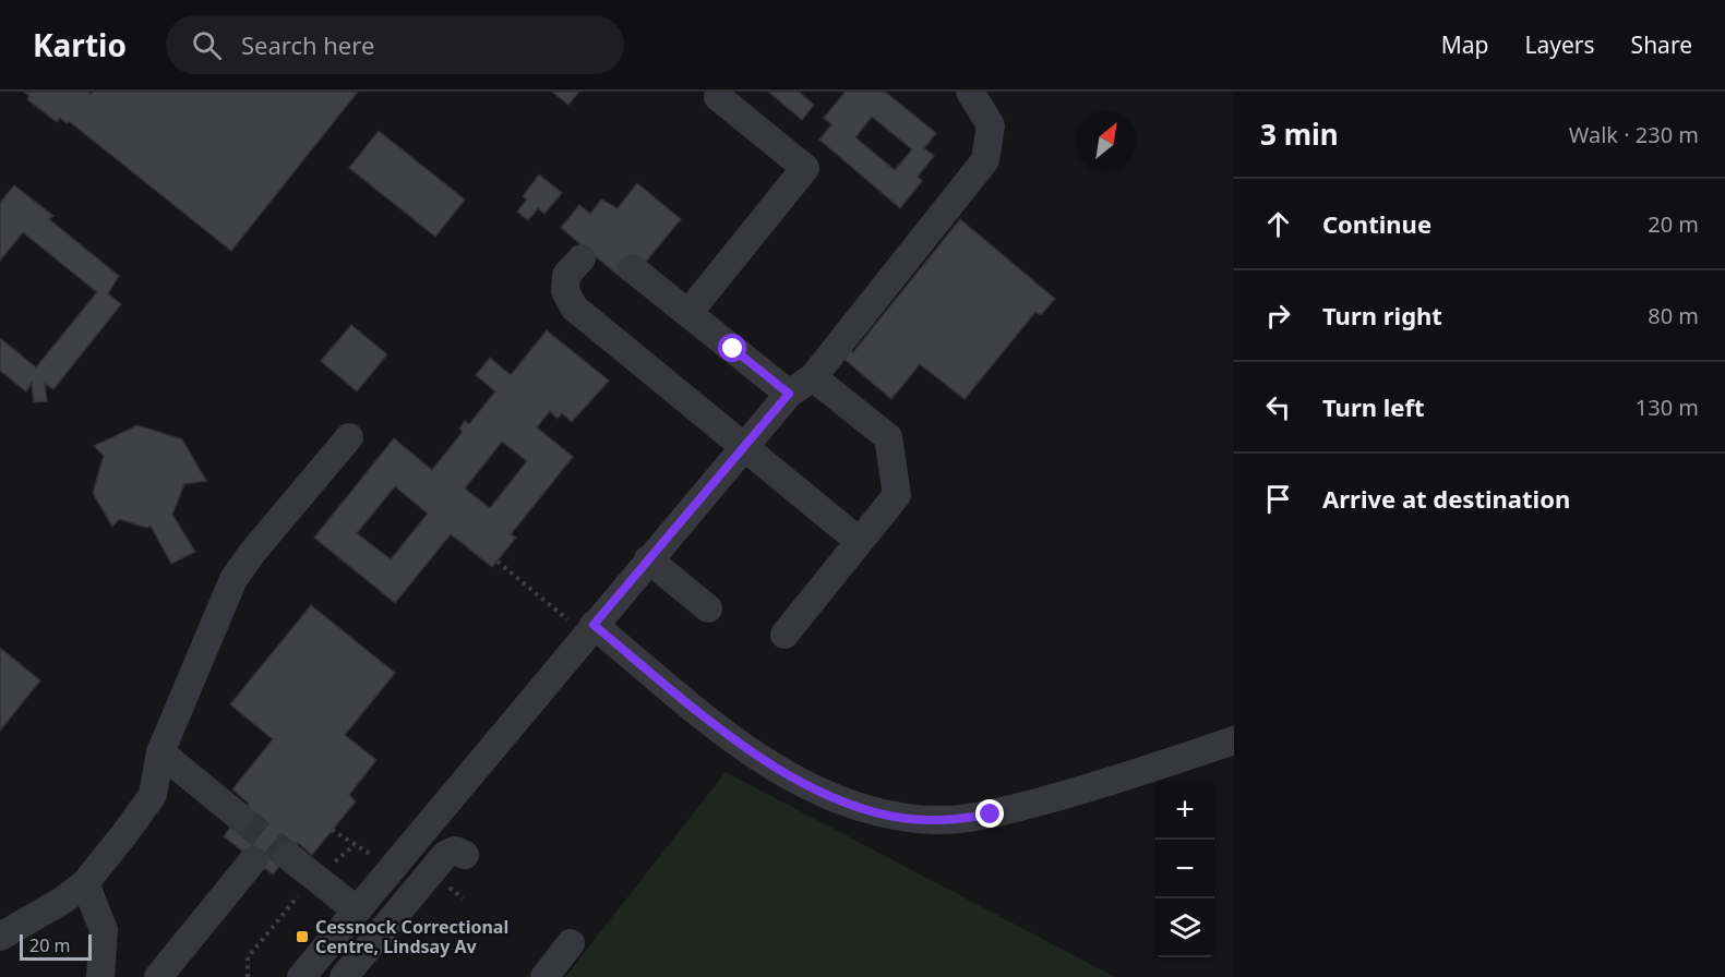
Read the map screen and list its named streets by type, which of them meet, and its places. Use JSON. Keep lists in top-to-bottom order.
{
  "places": {
    "transit": ["Cessnock Correctional Centre, Lindsay Av"]
  },
  "scale_bar": "20 m",
  "north": "top right",
  "page": {
    "header": "Kartio",
    "search": "Search here",
    "nav": ["Map", "Layers", "Share"],
    "heading": ["3 min", "Walk · 230 m"],
    "list": [
      ["Continue", "20 m"],
      ["Turn right", "80 m"],
      ["Turn left", "130 m"],
      "Arrive at destination"
    ],
    "map_buttons": ["+", "−"],
    "scale": "20 m"
  }
}
